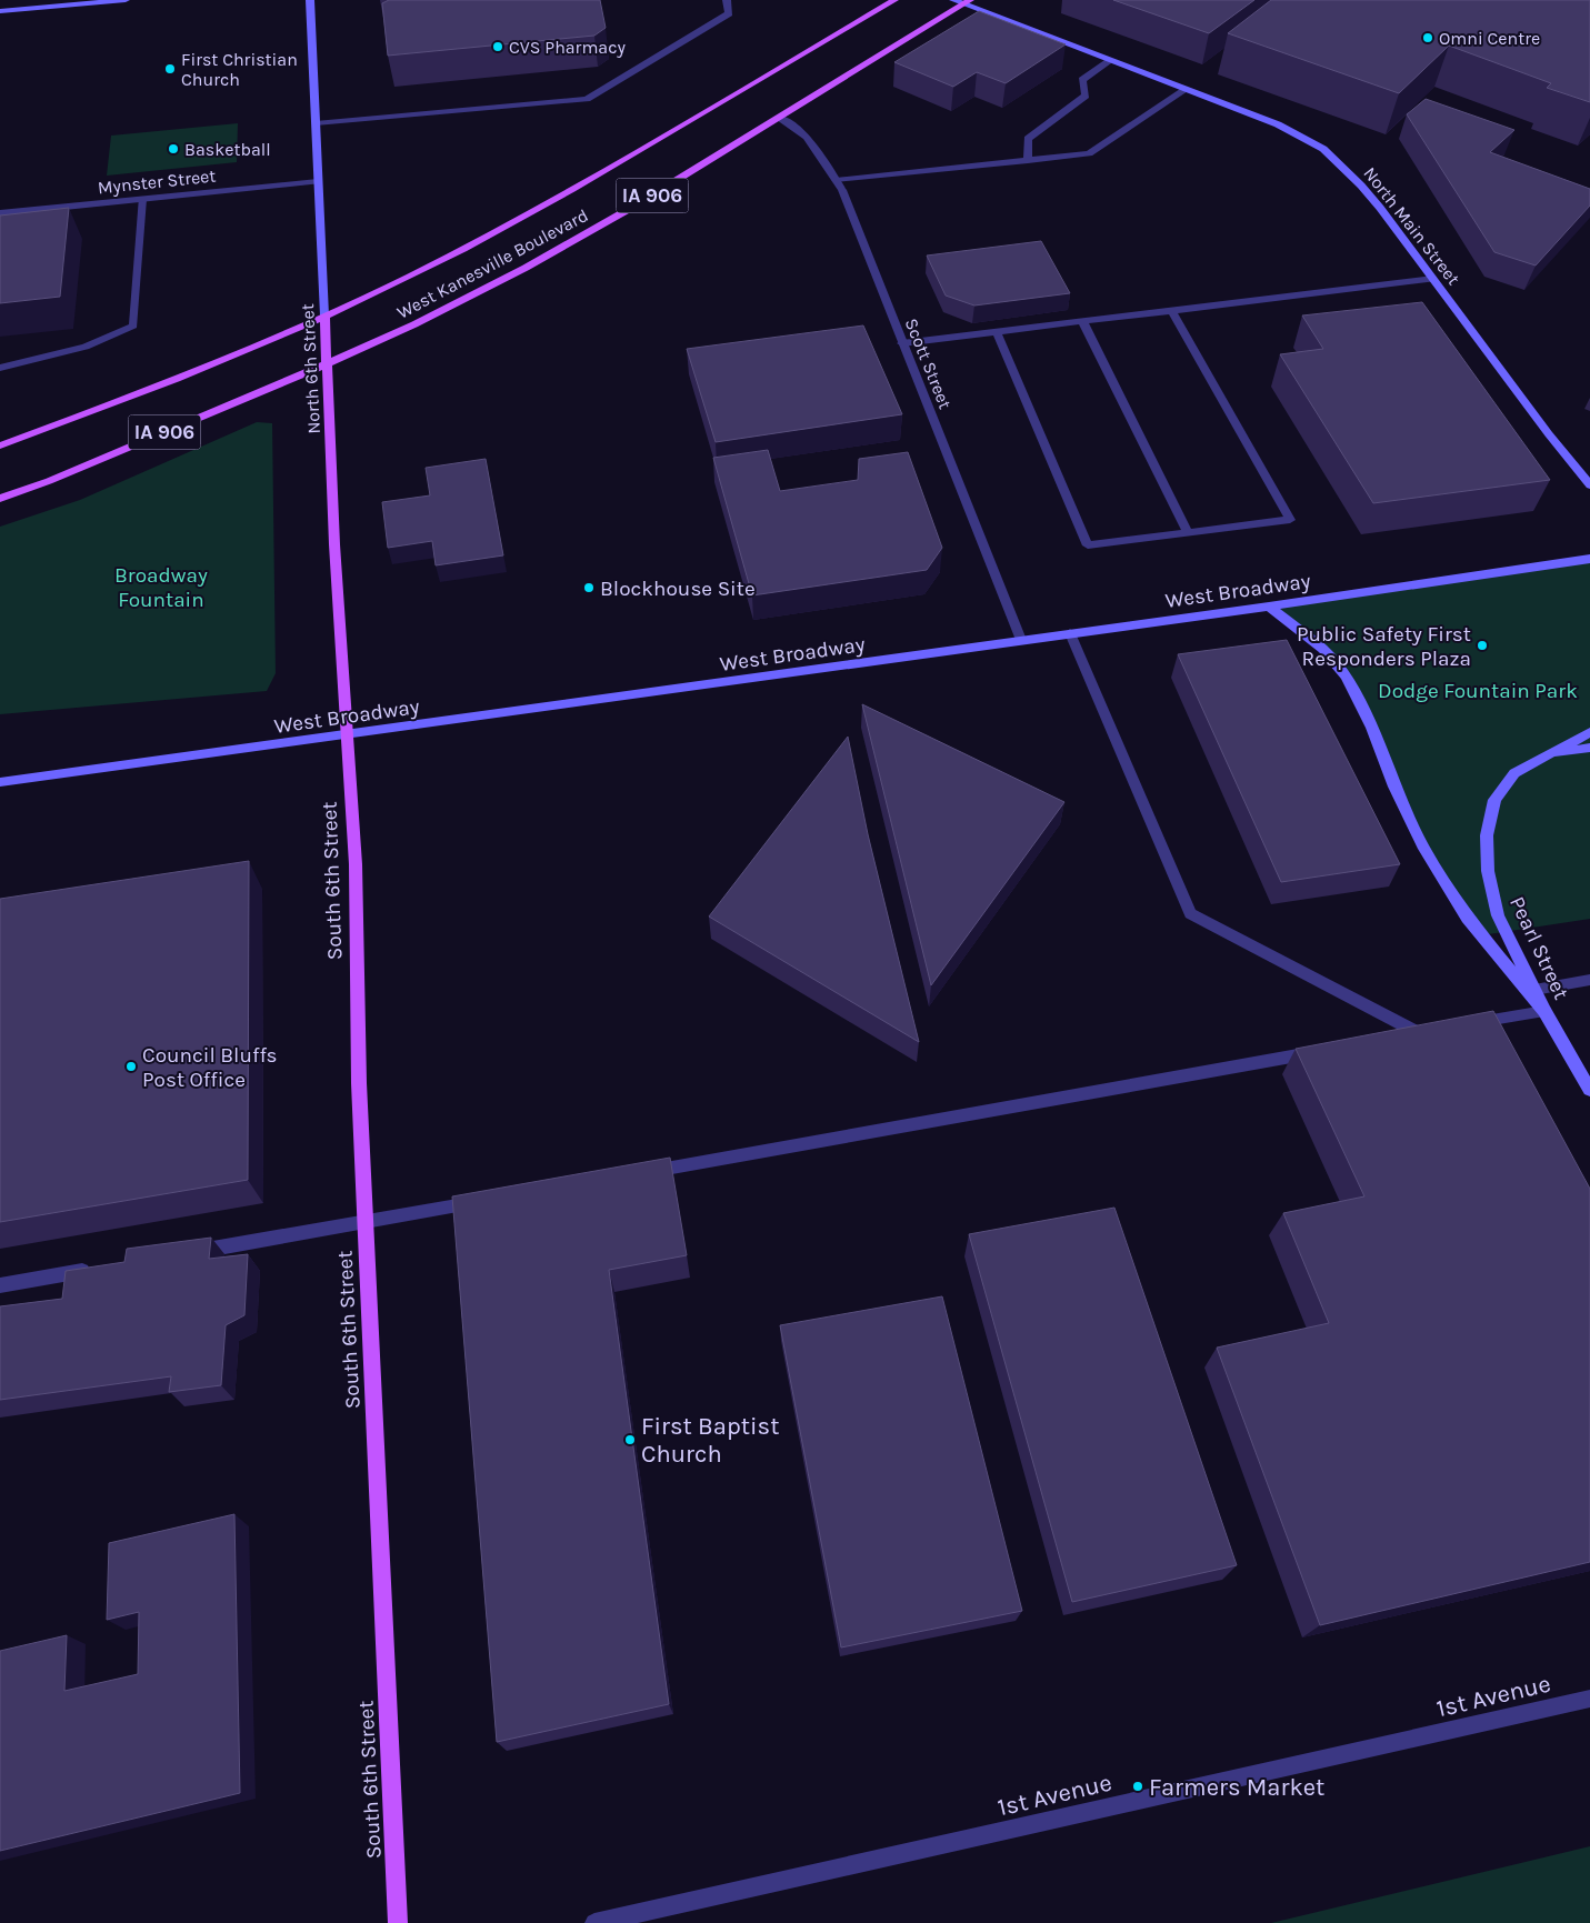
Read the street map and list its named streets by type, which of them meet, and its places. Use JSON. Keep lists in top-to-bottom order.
{
  "streets": {
    "main road": [
      "IA 906",
      "North Main Street",
      "West Kanesville Boulevard",
      "North 6th Street",
      "West Broadway",
      "South 6th Street",
      "Pearl Street"
    ],
    "street": ["Mynster Street", "Scott Street", "1st Avenue"]
  },
  "crossings": [
    ["Mynster Street", "North 6th Street"],
    ["North Main Street", "West Kanesville Boulevard"],
    ["West Kanesville Boulevard", "Scott Street"],
    ["West Kanesville Boulevard", "North 6th Street"],
    ["Scott Street", "West Broadway"],
    ["North 6th Street", "West Broadway"],
    ["North 6th Street", "South 6th Street"],
    ["West Broadway", "South 6th Street"]
  ],
  "parks": ["Broadway Fountain", "Dodge Fountain Park"],
  "places": [
    "Omni Centre",
    "CVS Pharmacy",
    "First Christian Church",
    "Basketball",
    "Blockhouse Site",
    "Public Safety First Responders Plaza",
    "Council Bluffs Post Office",
    "First Baptist Church",
    "Farmers Market"
  ]
}
